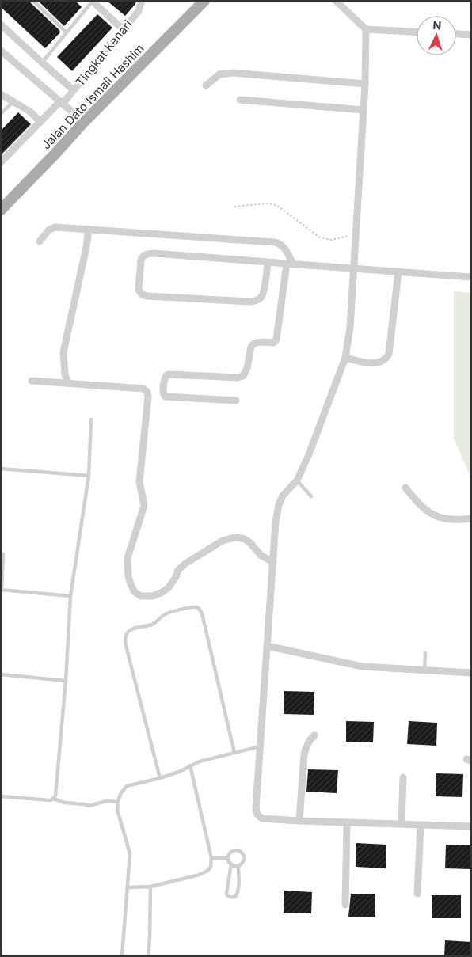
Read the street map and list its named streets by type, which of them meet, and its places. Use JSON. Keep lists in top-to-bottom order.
{
  "streets": {
    "main road": ["Jalan Dato Ismail Hashim"],
    "street": ["Tingkat Kenari"]
  },
  "north": "top"
}
